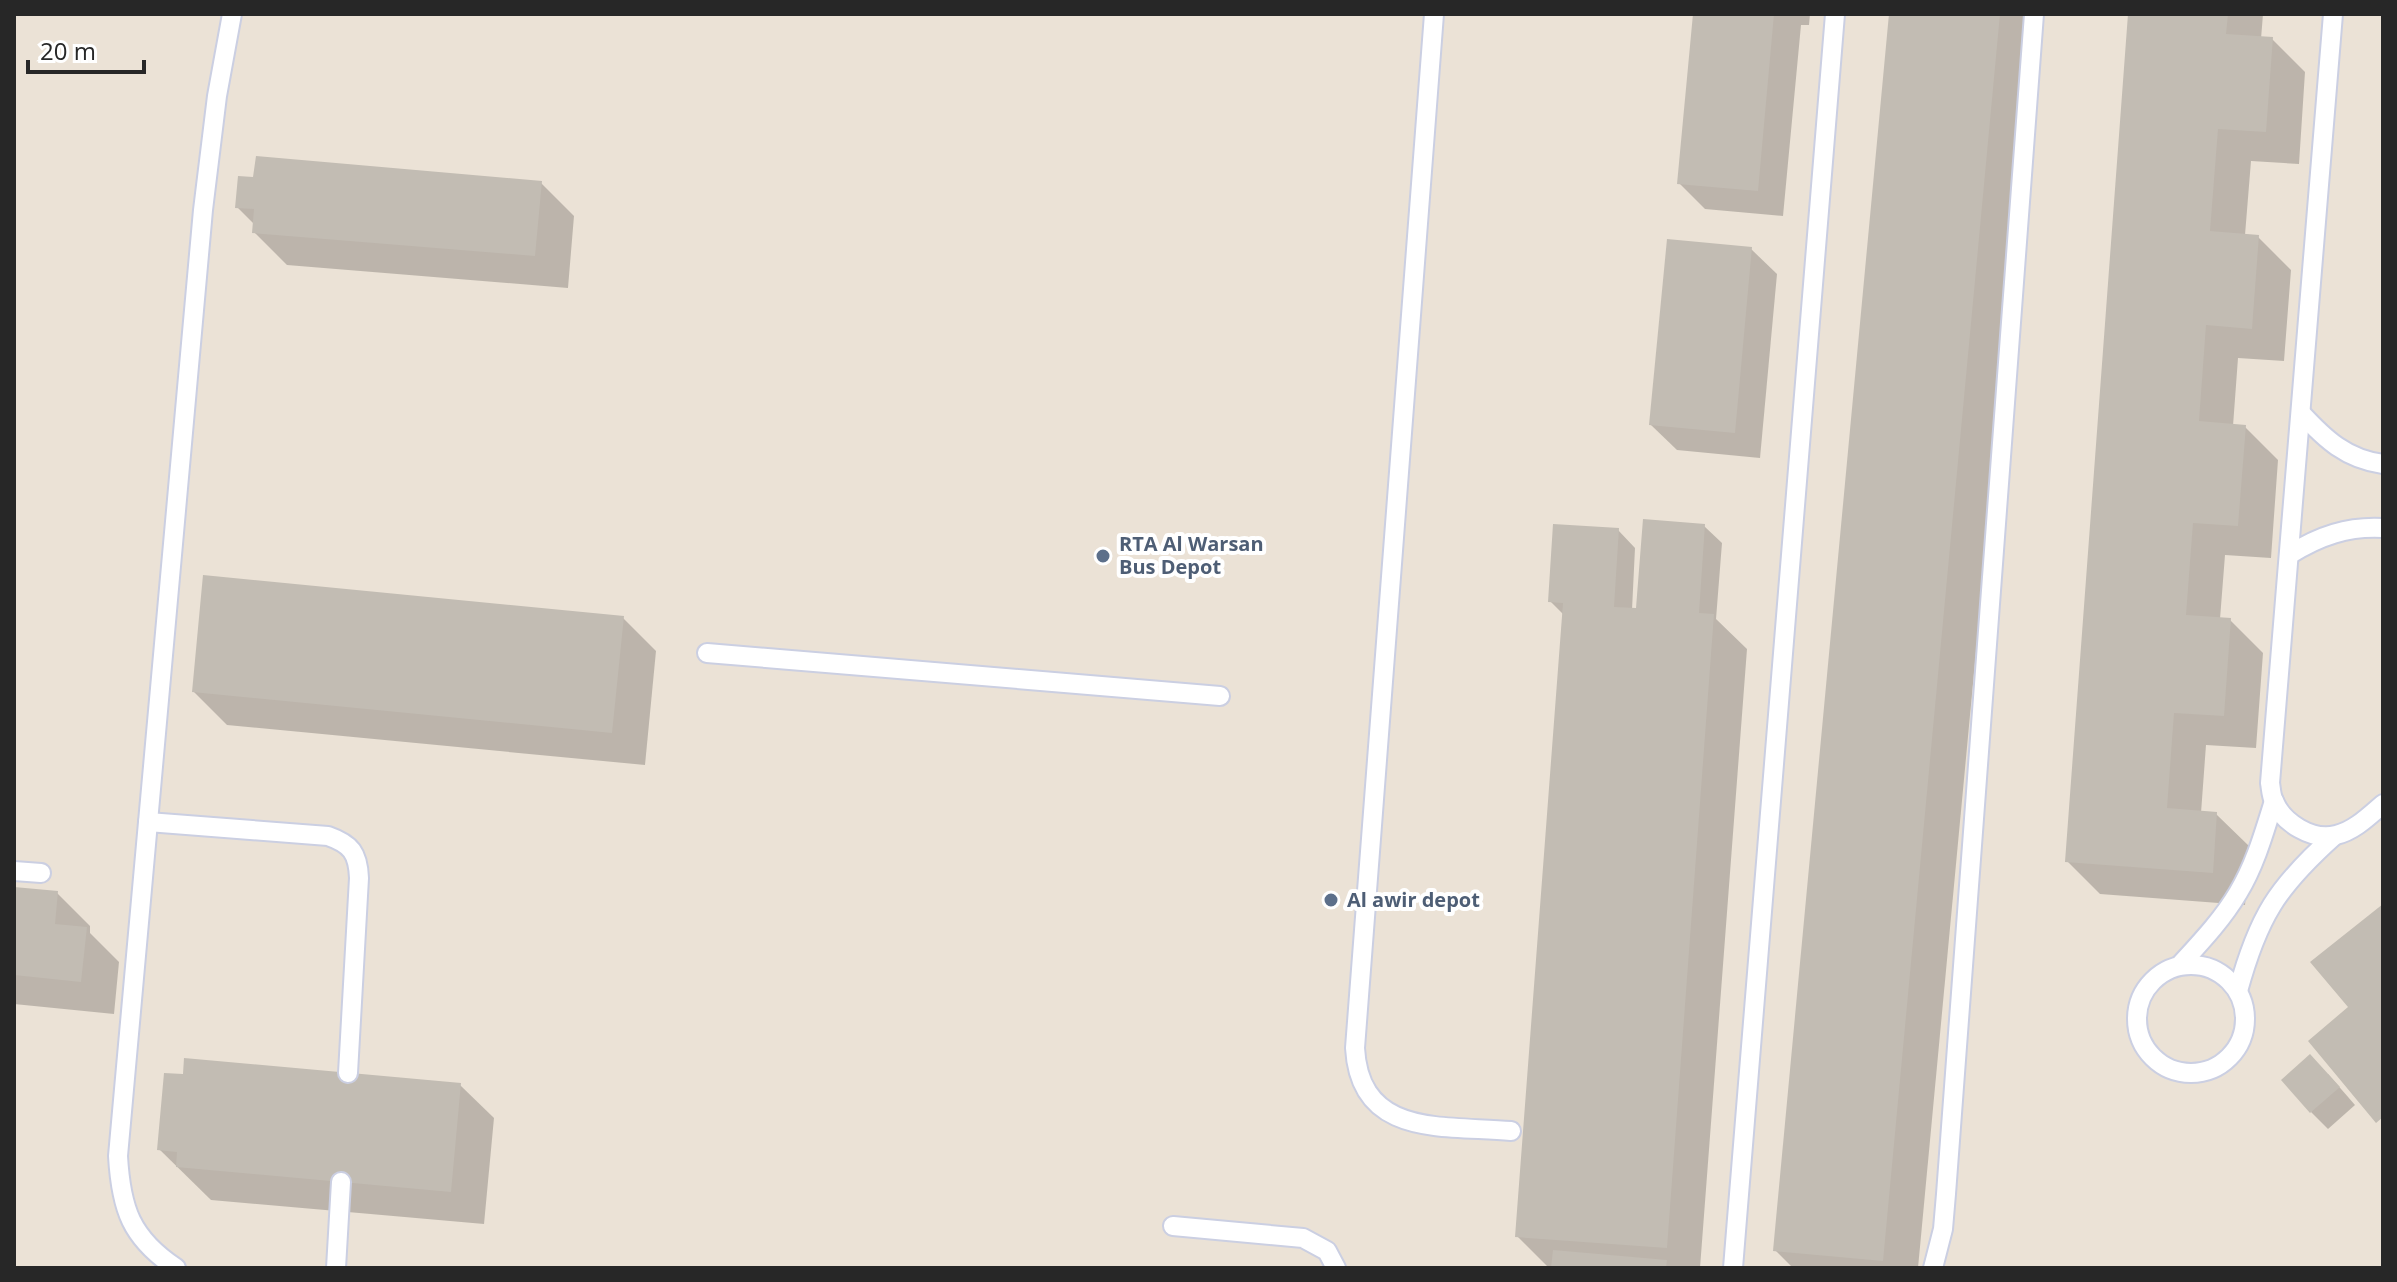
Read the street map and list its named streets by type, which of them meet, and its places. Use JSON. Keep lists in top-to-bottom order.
{
  "places": ["RTA Al Warsan Bus Depot", "Al awir depot"],
  "scale_bar": "20 m"
}
